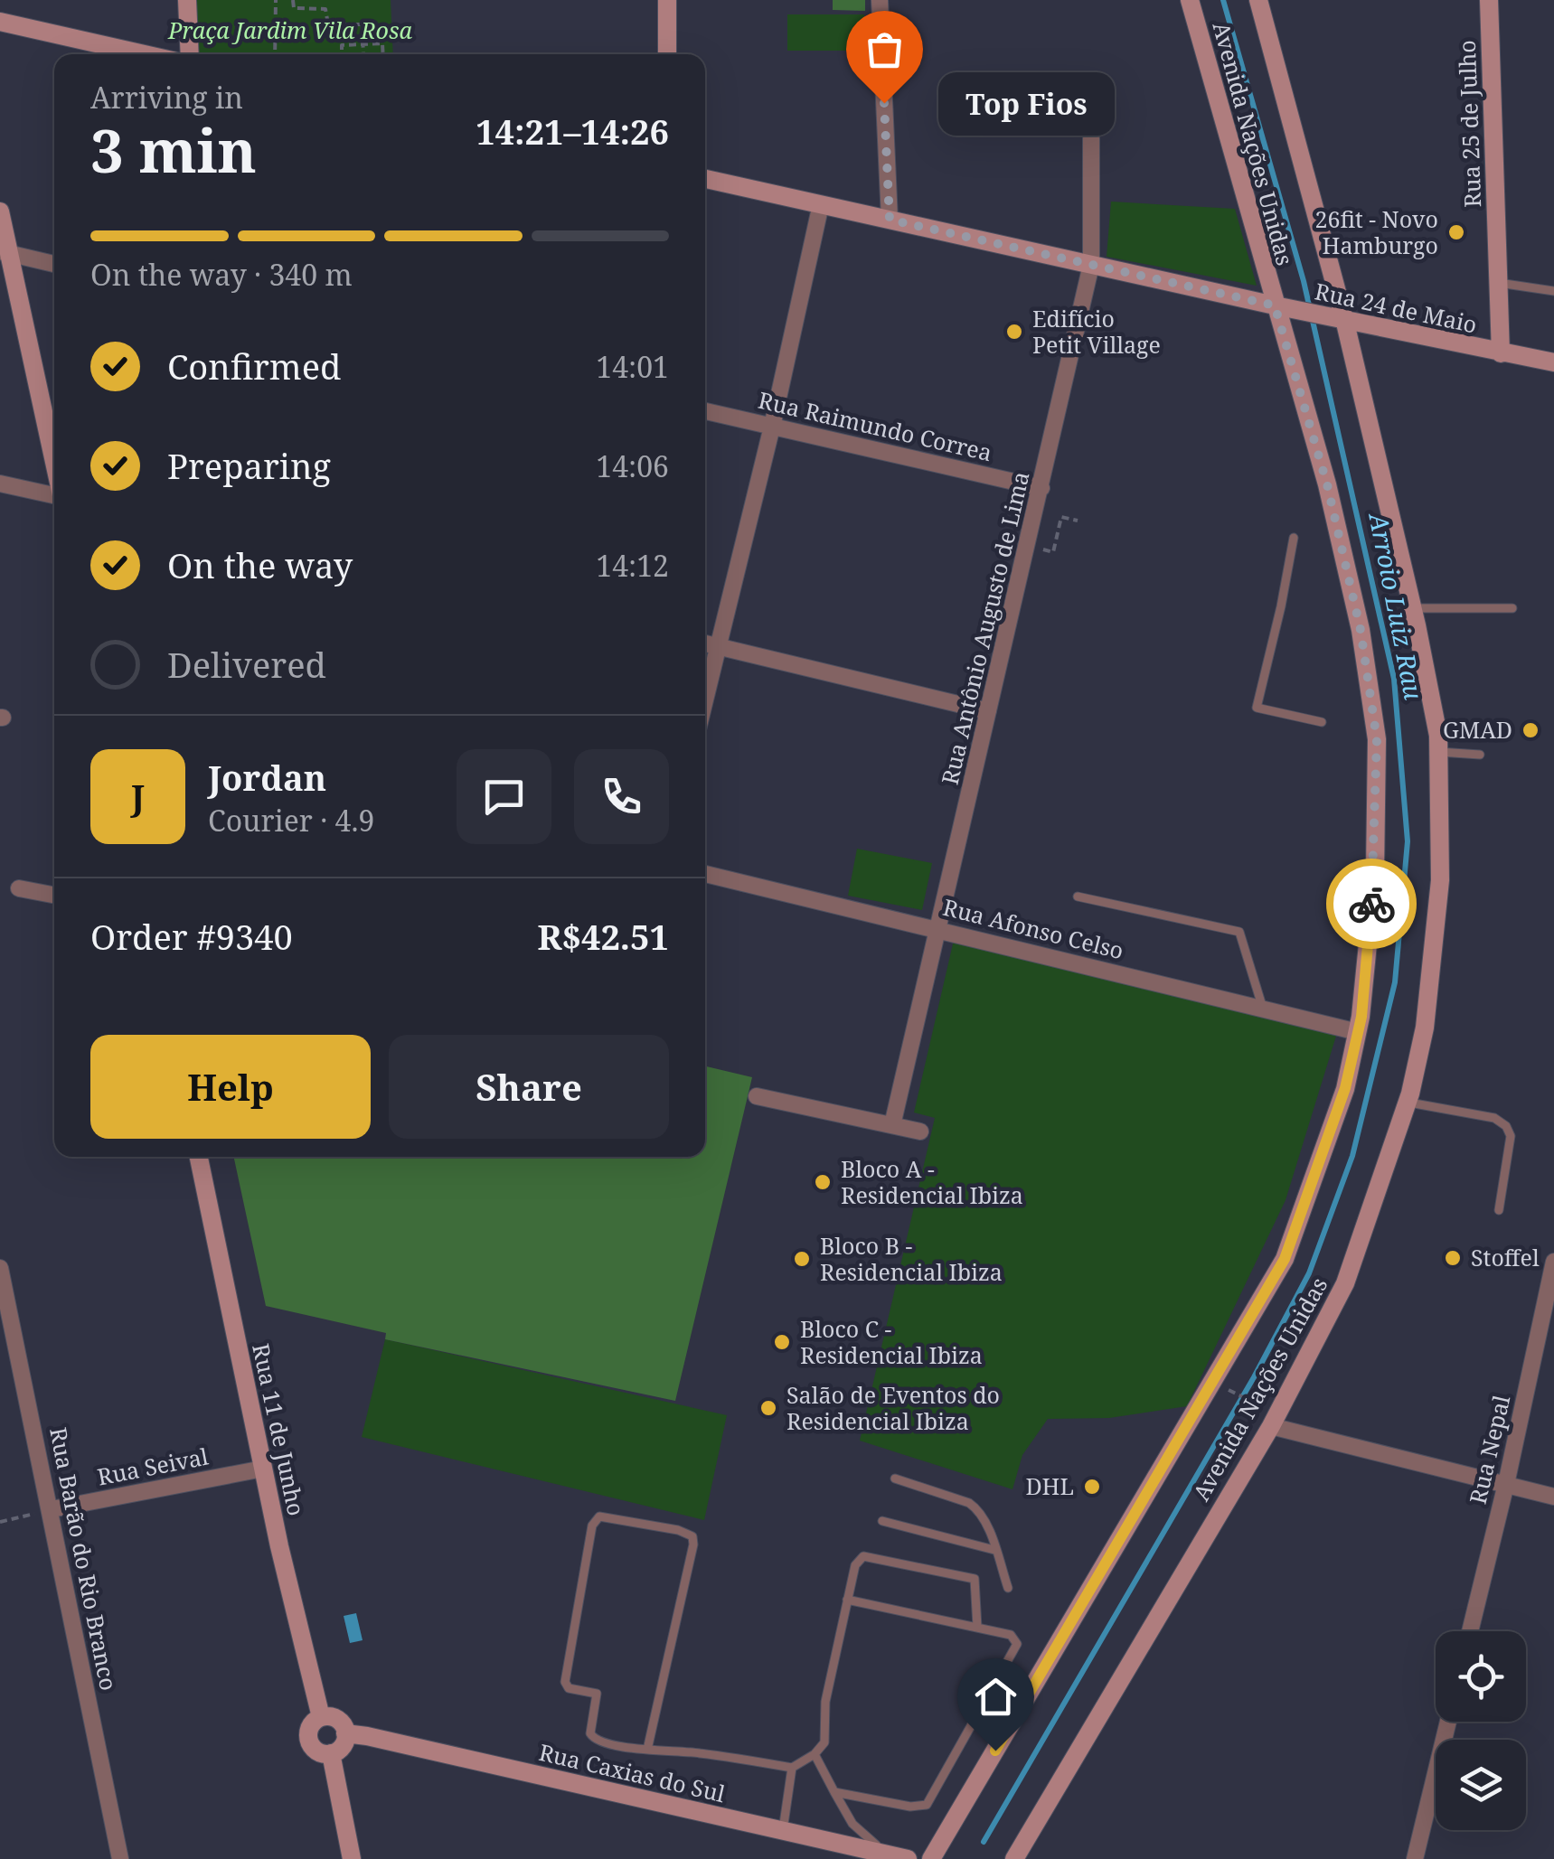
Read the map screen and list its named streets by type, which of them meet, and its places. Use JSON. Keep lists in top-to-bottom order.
{
  "streets": {
    "main road": [
      "Rua 25 de Julho",
      "Avenida Nações Unidas",
      "Rua 24 de Maio",
      "Rua 11 de Junho",
      "Rua Caxias do Sul"
    ],
    "street": [
      "Rua Raimundo Correa",
      "Rua Antônio Augusto de Lima",
      "Rua Afonso Celso",
      "Rua Nepal",
      "Rua Seival",
      "Rua Barão do Rio Branco"
    ]
  },
  "crossings": [
    ["Rua 25 de Julho", "Rua 24 de Maio"],
    ["Avenida Nações Unidas", "Rua 24 de Maio"],
    ["Avenida Nações Unidas", "Rua Afonso Celso"],
    ["Rua 24 de Maio", "Rua Antônio Augusto de Lima"],
    ["Rua Raimundo Correa", "Rua Antônio Augusto de Lima"],
    ["Rua Antônio Augusto de Lima", "Rua Afonso Celso"],
    ["Rua 11 de Junho", "Rua Seival"],
    ["Rua 11 de Junho", "Rua Caxias do Sul"],
    ["Rua Seival", "Rua Barão do Rio Branco"]
  ],
  "water": ["Arroio Luiz Rau"],
  "parks": ["Praça Jardim Vila Rosa"],
  "places": [
    "Top Fios",
    "26fit - Novo Hamburgo",
    "Edifício Petit Village",
    "GMAD",
    "Bloco A - Residencial Ibiza",
    "Stoffel",
    "Bloco B - Residencial Ibiza",
    "Bloco C - Residencial Ibiza",
    "Salão de Eventos do Residencial Ibiza",
    "DHL"
  ],
  "page": {
    "heading": ["3 min", "Arriving in", "14:21–14:26"],
    "panel": [
      "Jordan",
      "Courier · 4.9",
      "Order #9340",
      "R$42.51"
    ],
    "bubble": "Top Fios",
    "bar": "On the way · 340 m",
    "list": [
      ["Confirmed", "14:01"],
      ["Preparing", "14:06"],
      ["On the way", "14:12"],
      "Delivered"
    ],
    "round": "J",
    "buttons": ["Help", "Share"]
  }
}
